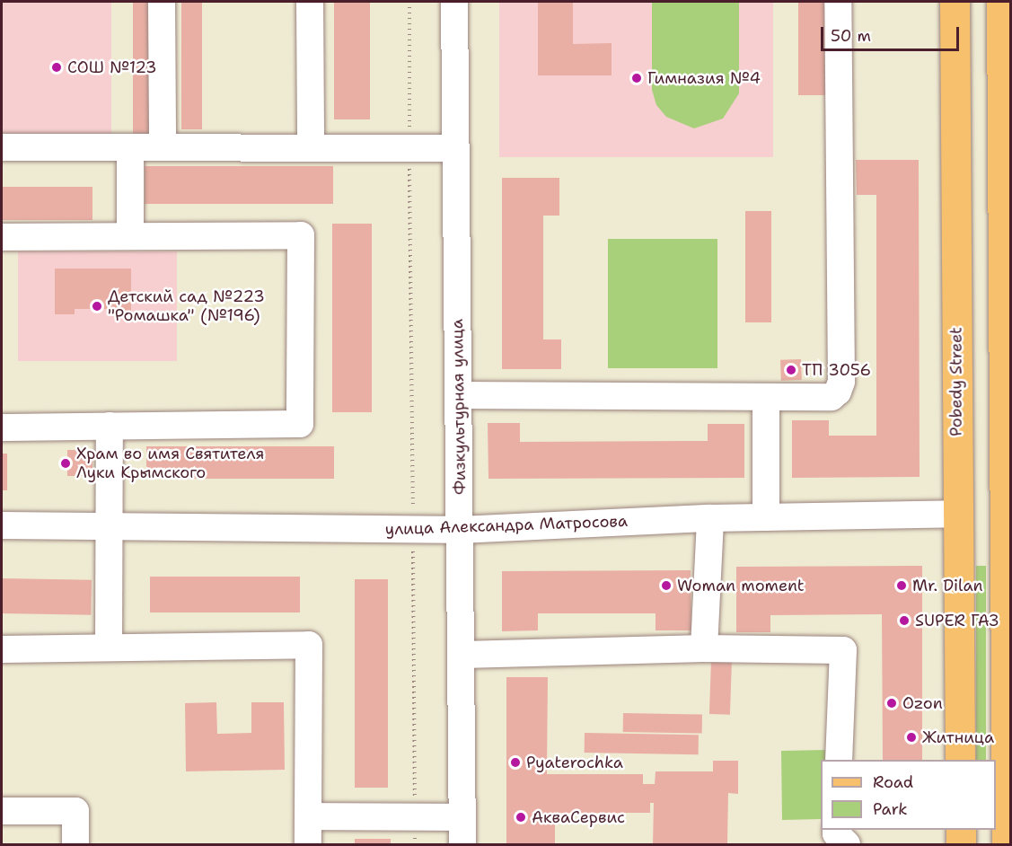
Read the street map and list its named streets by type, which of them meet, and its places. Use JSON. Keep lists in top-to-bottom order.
{
  "streets": {
    "main road": ["Pobedy Street", "улица Александра Матросова"],
    "street": ["Физкультурная улица"]
  },
  "crossings": [
    ["Pobedy Street", "улица Александра Матросова"],
    ["Физкультурная улица", "улица Александра Матросова"]
  ],
  "places": [
    "СОШ №123",
    "Гимназия №4",
    "Детский сад №223 \"Ромашка\" (№196)",
    "ТП 3056",
    "Храм во имя Святителя Луки Крымского",
    "Woman moment",
    "Mr. Dilan",
    "SUPER ГАЗ",
    "Ozon",
    "Житница",
    "Pyaterochka",
    "АкваСервис"
  ],
  "legend": ["Road", "Park"],
  "scale_bar": "50 m"
}
